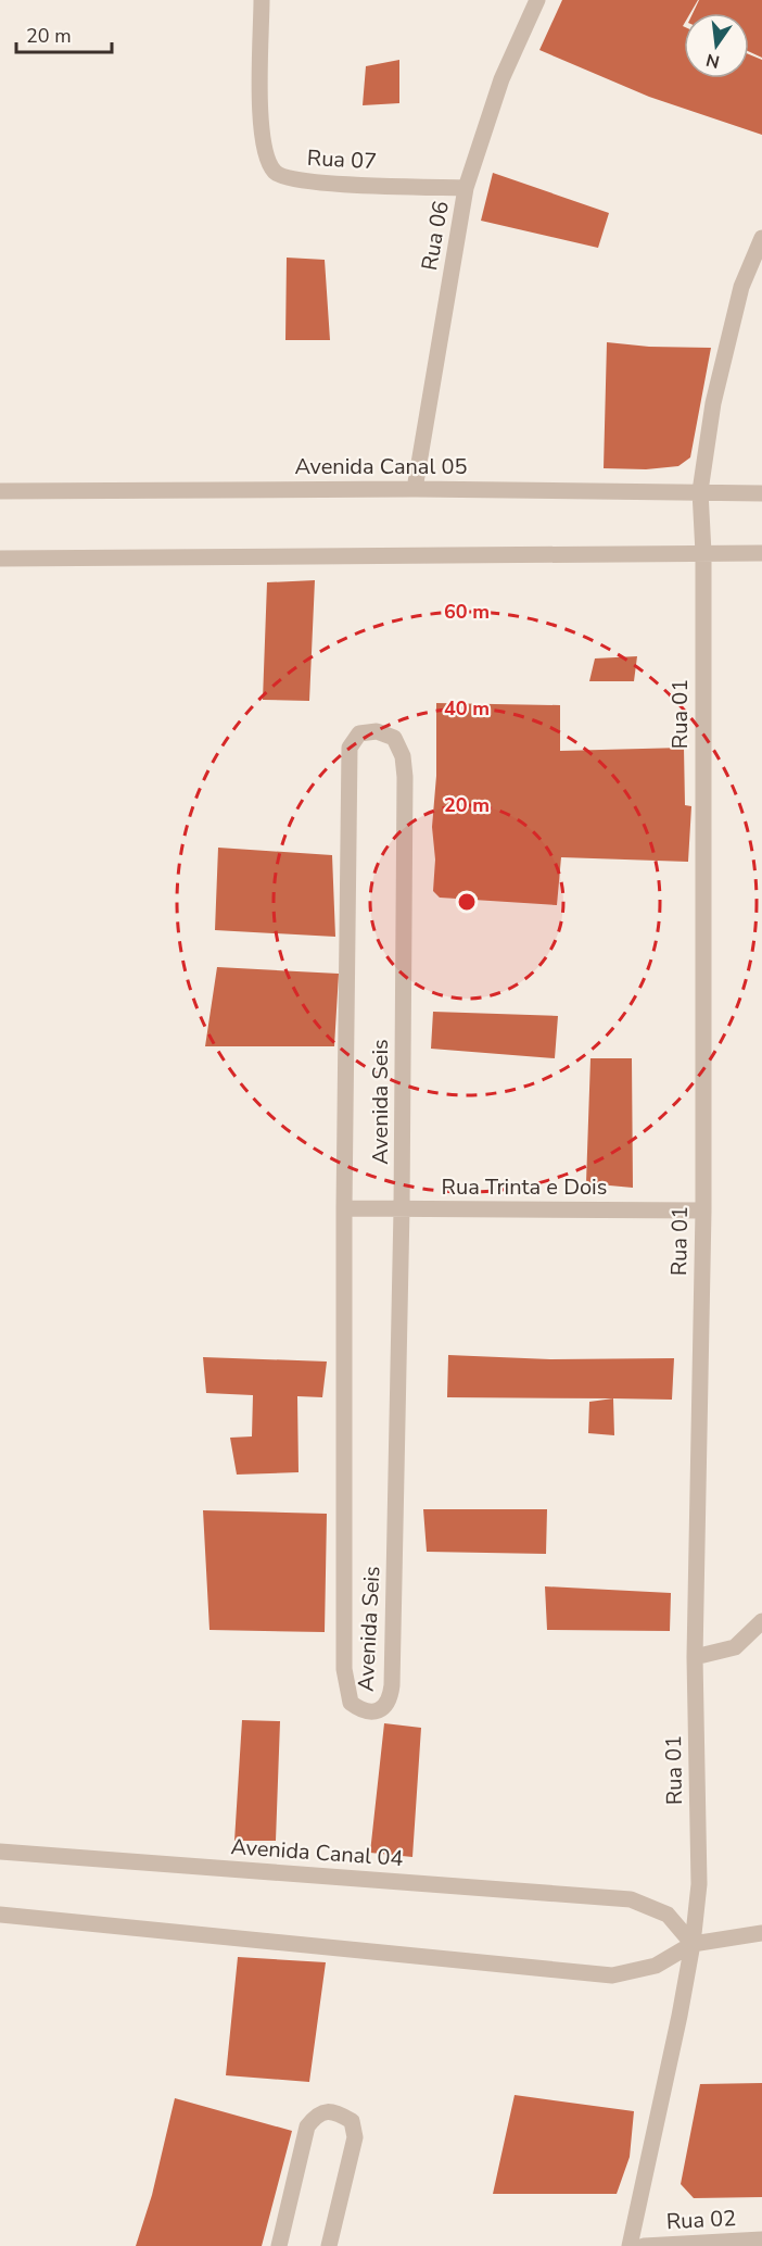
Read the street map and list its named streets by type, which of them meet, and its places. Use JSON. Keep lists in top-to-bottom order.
{
  "streets": {
    "street": [
      "Rua 07",
      "Rua 06",
      "Avenida Canal 05",
      "Rua 01",
      "Avenida Seis",
      "Rua Trinta e Dois",
      "Avenida Canal 04",
      "Rua 02"
    ]
  },
  "crossings": [
    ["Rua 07", "Rua 06"],
    ["Rua 06", "Avenida Canal 05"],
    ["Avenida Canal 05", "Rua 01"],
    ["Rua 01", "Rua Trinta e Dois"],
    ["Rua 01", "Avenida Canal 04"],
    ["Avenida Seis", "Rua Trinta e Dois"]
  ],
  "scale_bar": "20 m",
  "north": "bottom",
  "rings": ["60 m", "40 m", "20 m"]
}
